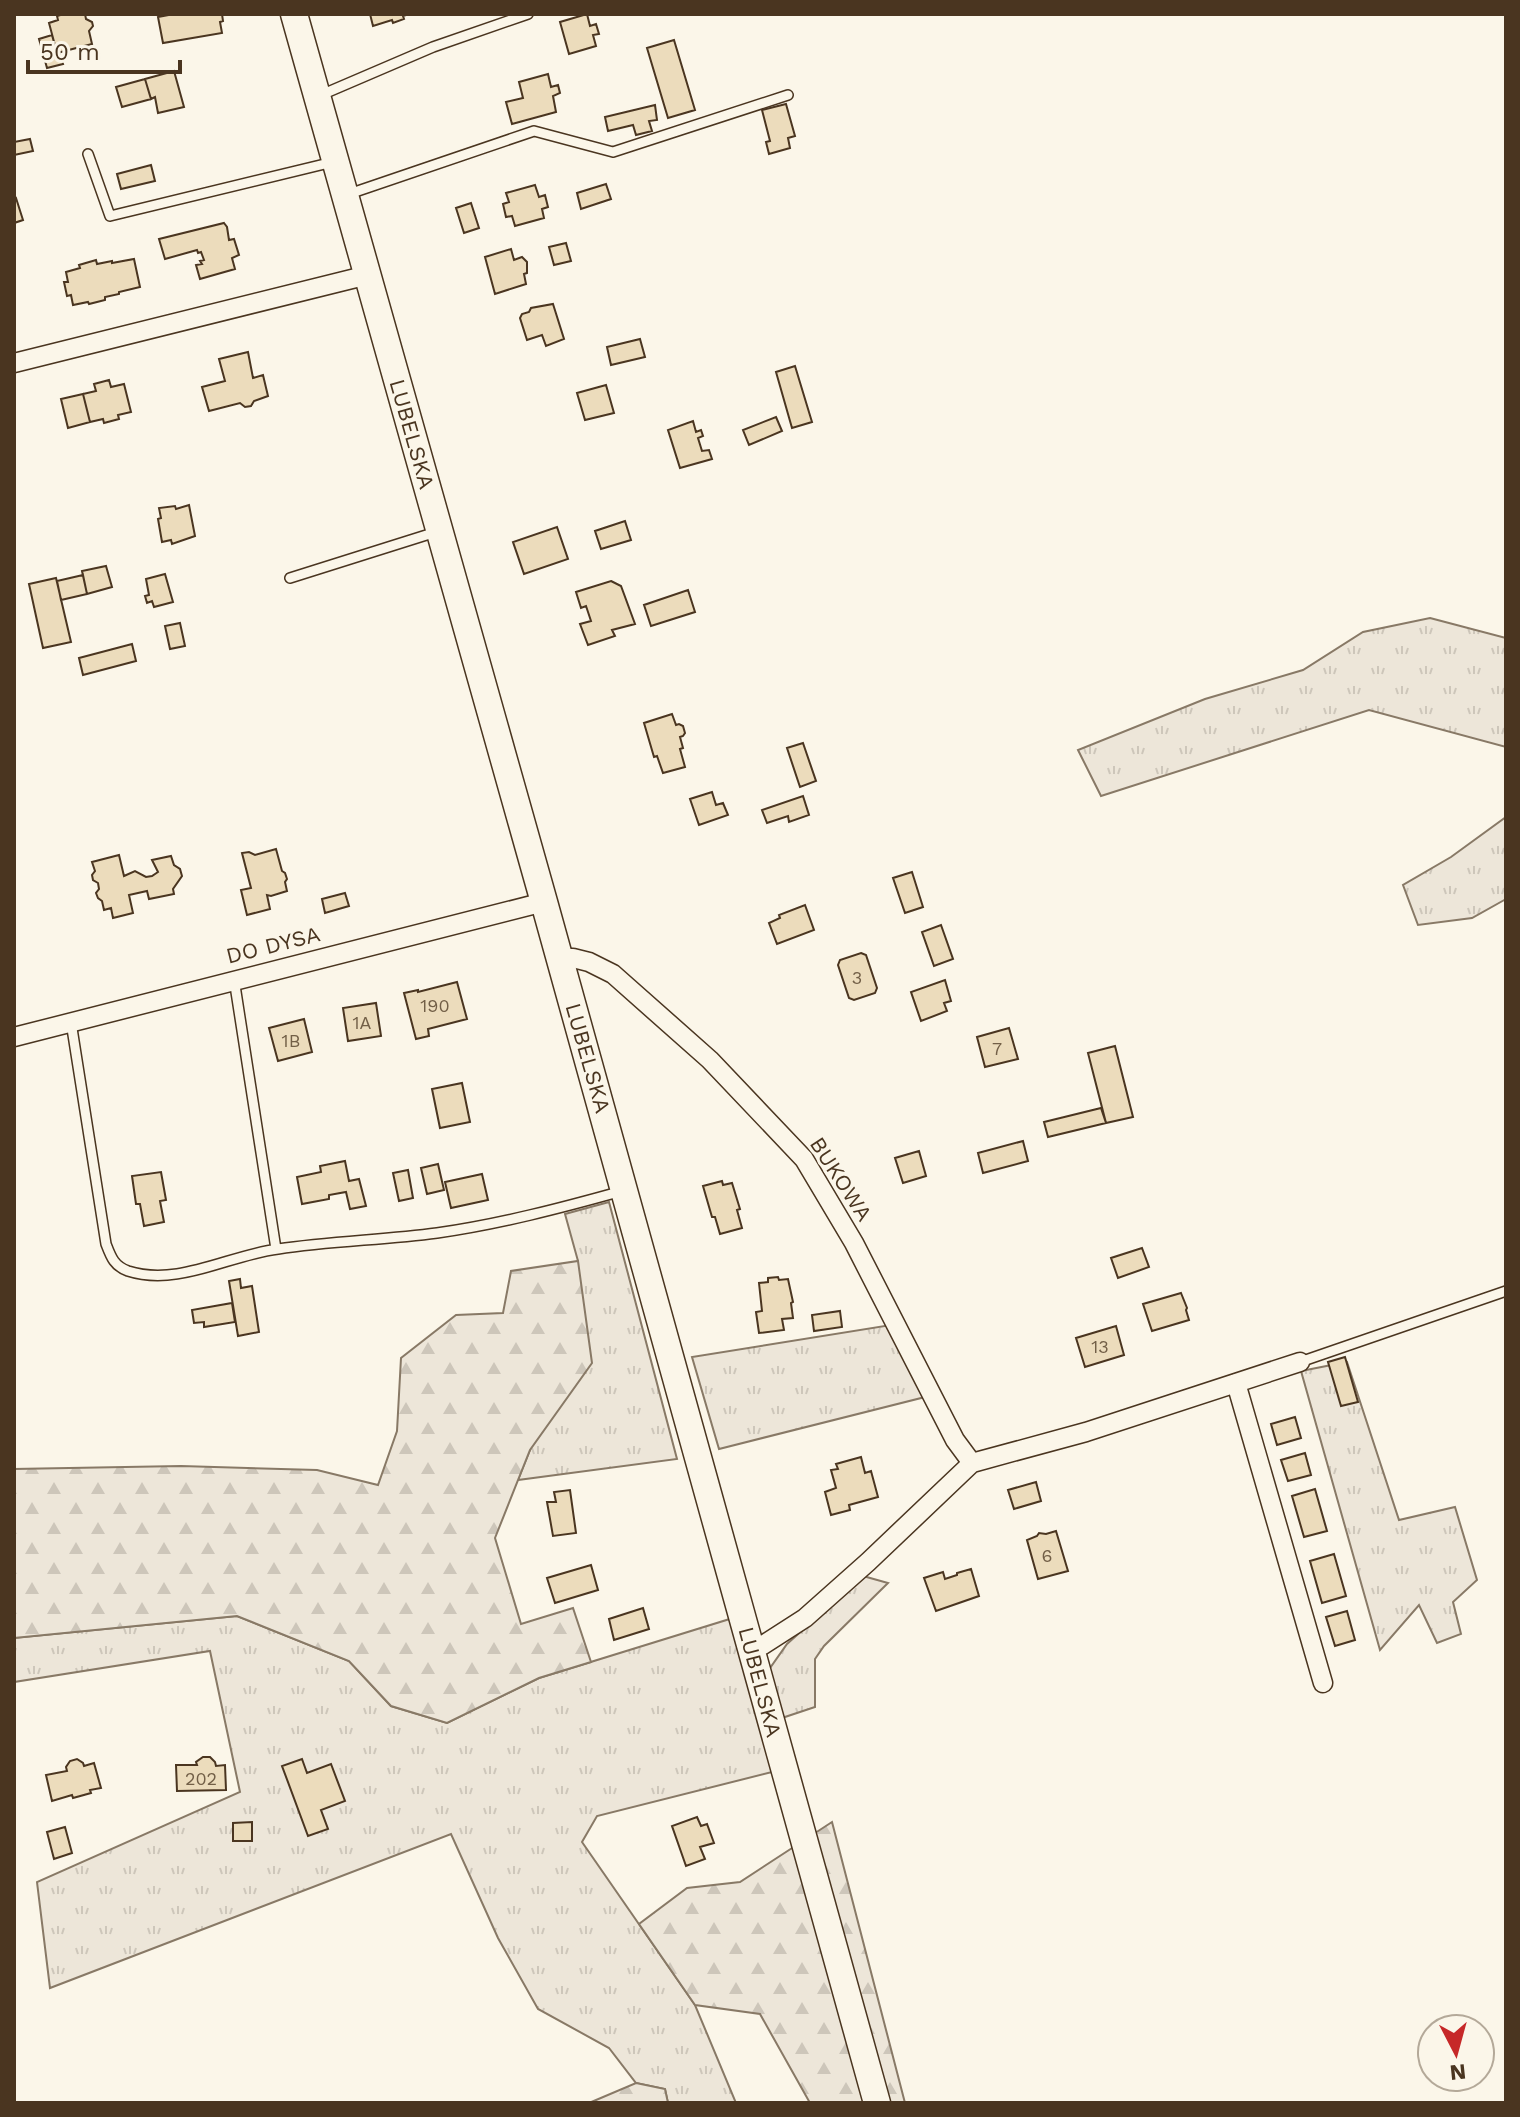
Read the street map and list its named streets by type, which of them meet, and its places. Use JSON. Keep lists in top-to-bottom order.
{
  "streets": {
    "street": ["LUBELSKA", "DO DYSA", "BUKOWA"]
  },
  "crossings": [
    ["LUBELSKA", "DO DYSA"],
    ["LUBELSKA", "BUKOWA"]
  ],
  "house_numbers": [
    "3",
    "190",
    "1A",
    "1B",
    "7",
    "13",
    "6",
    "202"
  ],
  "scale_bar": "50 m",
  "north": "bottom"
}
